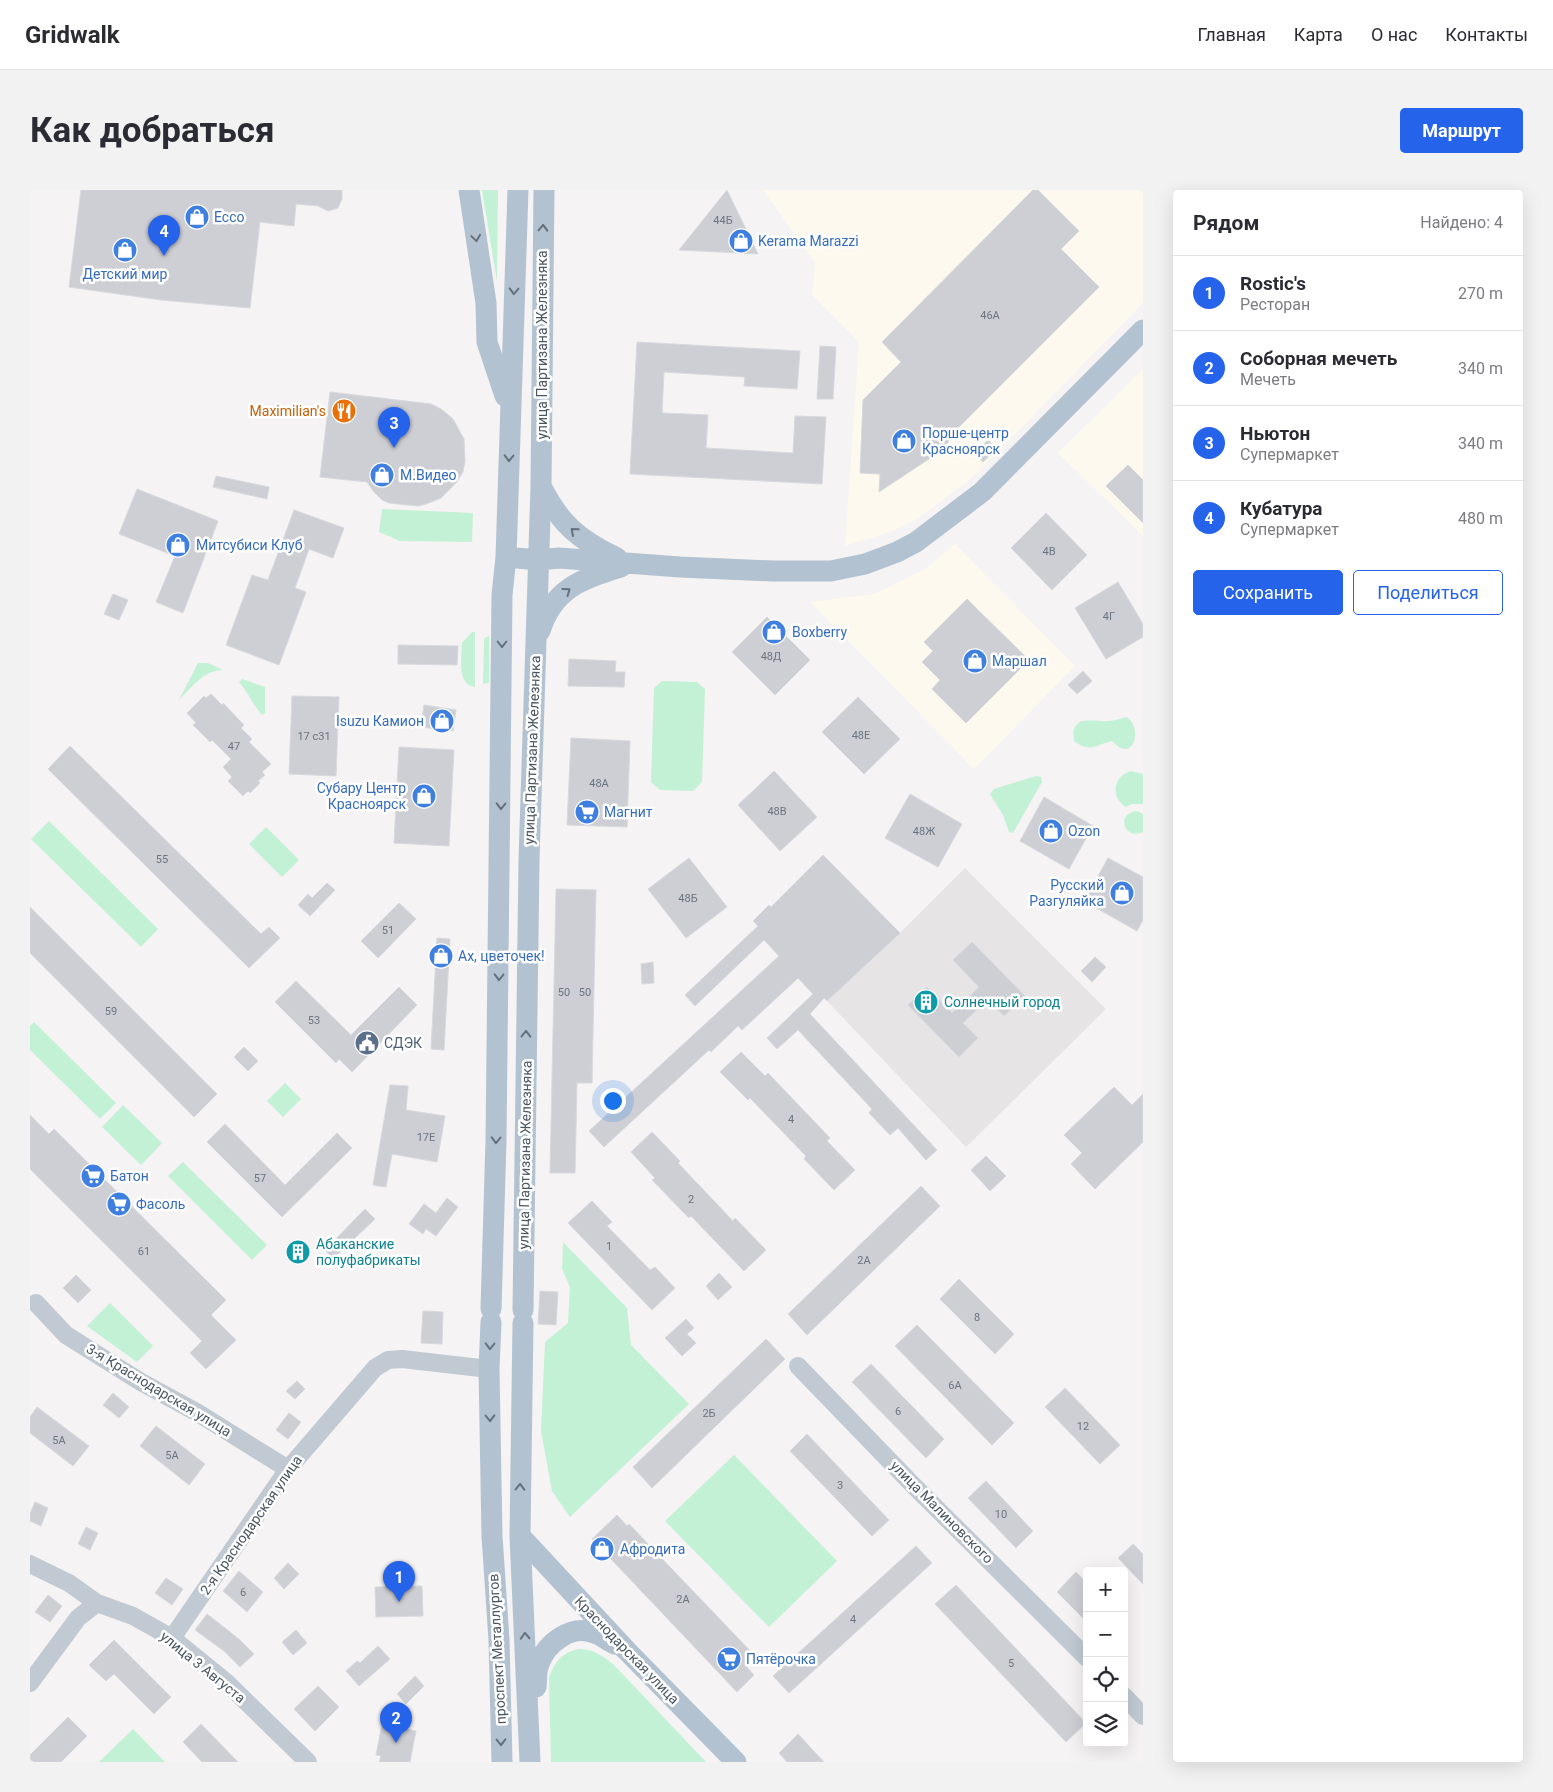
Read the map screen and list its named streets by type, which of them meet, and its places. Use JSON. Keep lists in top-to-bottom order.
{
  "streets": {
    "main road": ["улица Партизана Железняка", "проспект Металлургов", "Краснодарская улица"],
    "street": [
      "3-я Краснодарская улица",
      "улица Малиновского",
      "2-я Краснодарская улица",
      "улица 3 Августа"
    ]
  },
  "crossings": [
    ["улица Партизана Железняка", "2-я Краснодарская улица"],
    ["улица Партизана Железняка", "проспект Металлургов"],
    ["улица Партизана Железняка", "Краснодарская улица"],
    ["3-я Краснодарская улица", "2-я Краснодарская улица"],
    ["2-я Краснодарская улица", "улица 3 Августа"],
    ["проспект Металлургов", "Краснодарская улица"]
  ],
  "places": {
    "shop": [
      "Ecco",
      "Kerama Marazzi",
      "Детский мир",
      "Порше-центр Красноярск",
      "М.Видео",
      "Митсубиси Клуб",
      "Boxberry",
      "Маршал",
      "Isuzu Камион",
      "Субару Центр Красноярск",
      "Ozon",
      "Русский Разгуляйка",
      "Ах, цветочек!",
      "Афродита"
    ],
    "restaurant": ["Maximilian's"],
    "supermarket": [
      "Магнит",
      "Батон",
      "Фасоль",
      "Пятёрочка"
    ],
    "building": ["Солнечный город", "Абаканские полуфабрикаты"],
    "public building": ["СДЭК"]
  },
  "house_numbers": [
    "44Б",
    "46А",
    "4В",
    "4Г",
    "48Д",
    "48Е",
    "17 с31",
    "47",
    "48А",
    "48В",
    "48Ж",
    "55",
    "48Б",
    "51",
    "50",
    "50",
    "59",
    "53",
    "4",
    "17Е",
    "57",
    "2",
    "1",
    "61",
    "2А",
    "8",
    "6А",
    "6",
    "2Б",
    "12",
    "5А",
    "5А",
    "3",
    "10",
    "6",
    "2А",
    "4",
    "5"
  ],
  "page": {
    "header": "Gridwalk",
    "nav": [
      "Главная",
      "Карта",
      "О нас",
      "Контакты"
    ],
    "buttons": [
      "Маршрут",
      ["Сохранить", "Поделиться"]
    ],
    "title": "Как добраться",
    "heading": ["Рядом", "Найдено: 4"],
    "pins": [
      "4",
      "3",
      "1",
      "2"
    ],
    "list": [
      {
        "mark": "1",
        "name": "Rostic's",
        "note": "Ресторан",
        "value": "270 m"
      },
      {
        "mark": "2",
        "name": "Соборная мечеть",
        "note": "Мечеть",
        "value": "340 m"
      },
      {
        "mark": "3",
        "name": "Ньютон",
        "note": "Супермаркет",
        "value": "340 m"
      },
      {
        "mark": "4",
        "name": "Кубатура",
        "note": "Супермаркет",
        "value": "480 m"
      }
    ],
    "map_buttons": ["+", "−"]
  }
}
